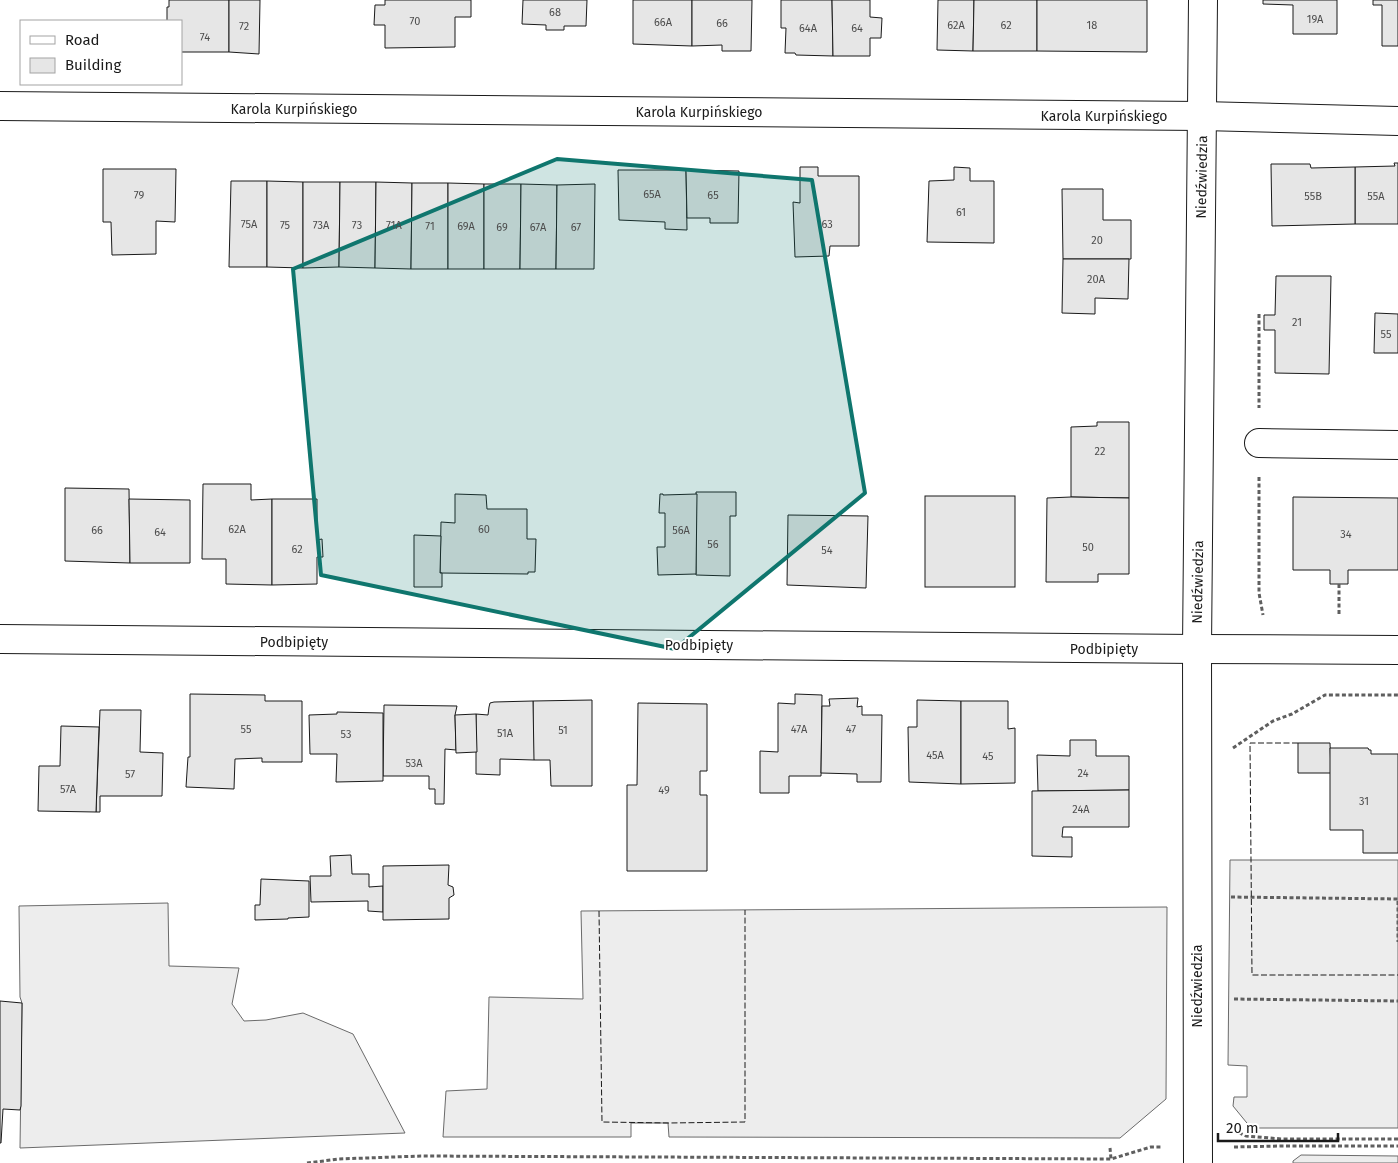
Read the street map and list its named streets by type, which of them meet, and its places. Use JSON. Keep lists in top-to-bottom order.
{
  "streets": {
    "street": ["Karola Kurpińskiego", "Niedźwiedzia", "Podbipięty"]
  },
  "crossings": [
    ["Karola Kurpińskiego", "Niedźwiedzia"],
    ["Niedźwiedzia", "Podbipięty"]
  ],
  "house_numbers": [
    "68",
    "19A",
    "70",
    "66A",
    "66",
    "62A",
    "62",
    "18",
    "72",
    "64A",
    "64",
    "74",
    "65A",
    "79",
    "65",
    "55B",
    "55A",
    "61",
    "75A",
    "63",
    "75",
    "73A",
    "73",
    "71A",
    "71",
    "69A",
    "69",
    "67A",
    "67",
    "20",
    "20A",
    "21",
    "55",
    "22",
    "62A",
    "60",
    "66",
    "56A",
    "64",
    "34",
    "56",
    "50",
    "62",
    "54",
    "55",
    "47A",
    "47",
    "51",
    "51A",
    "53",
    "45A",
    "45",
    "53A",
    "24",
    "57",
    "57A",
    "49",
    "31",
    "24A"
  ],
  "legend": ["Road", "Building"],
  "scale_bar": "20 m"
}
